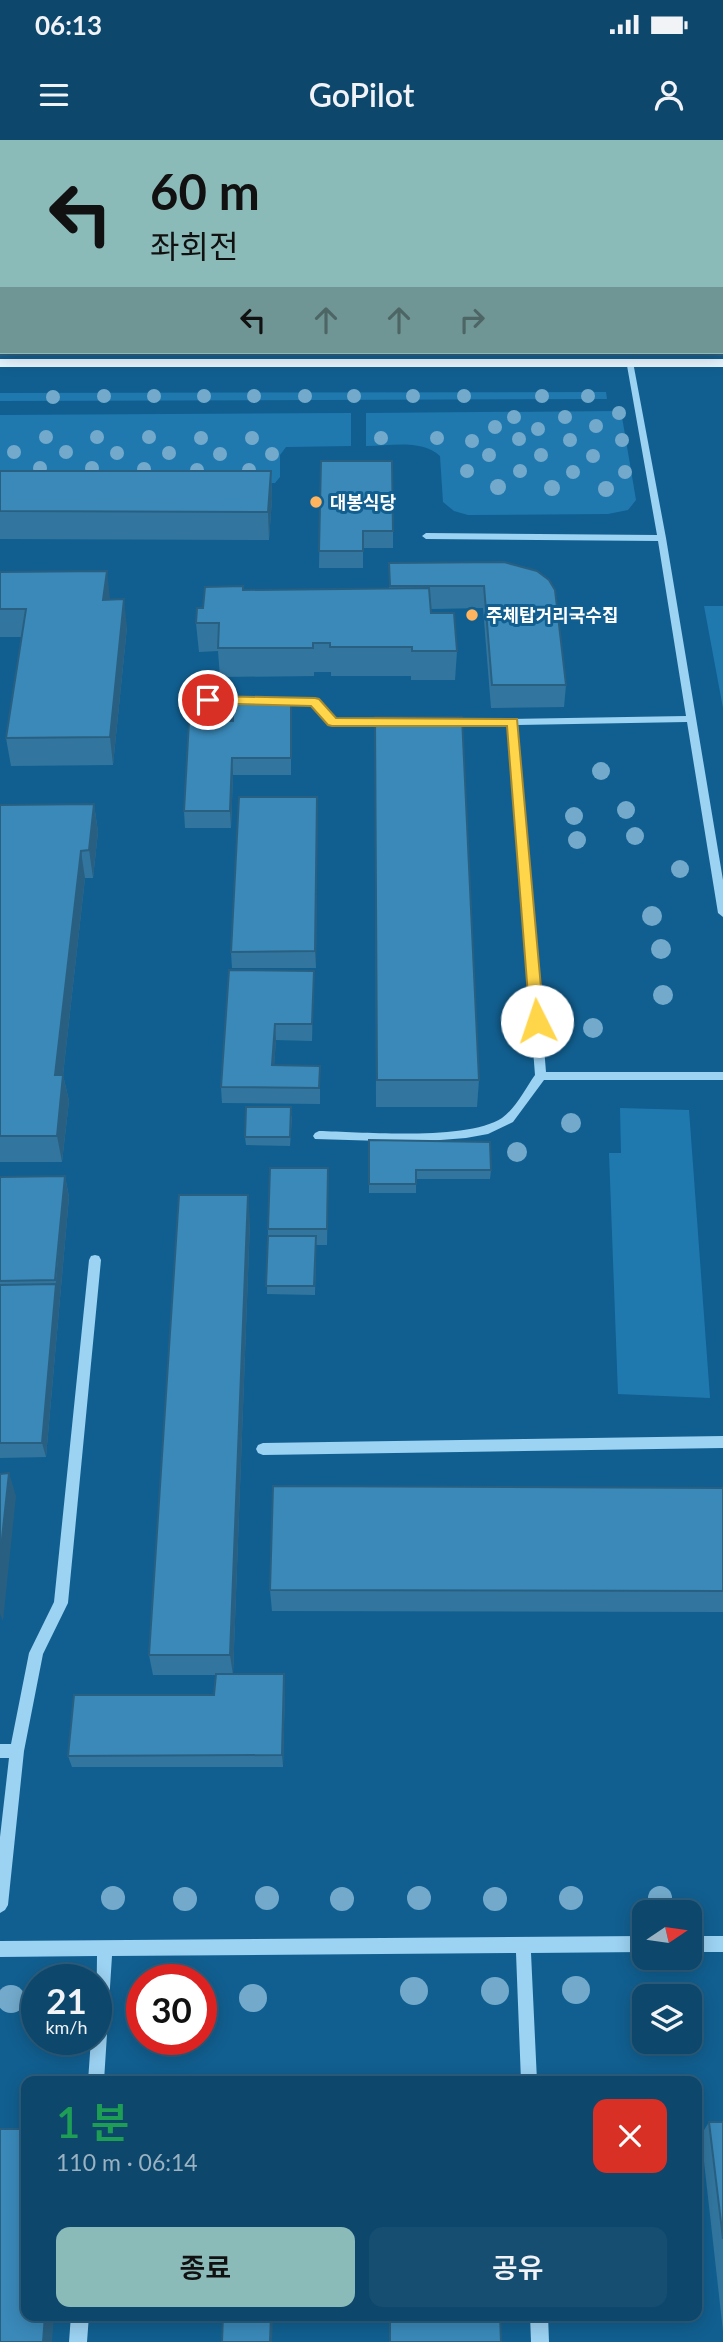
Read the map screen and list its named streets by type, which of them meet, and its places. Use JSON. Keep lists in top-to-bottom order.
{
  "places": ["대봉식당", "주체탑거리국수집"],
  "north": "right",
  "page": {
    "status": "06:13",
    "header": "GoPilot",
    "turn": ["60 m", "좌회전"],
    "speed": "21 km/h",
    "limit": "30",
    "heading": ["1 분", "110 m · 06:14"],
    "buttons": ["종료", "공유"]
  }
}
